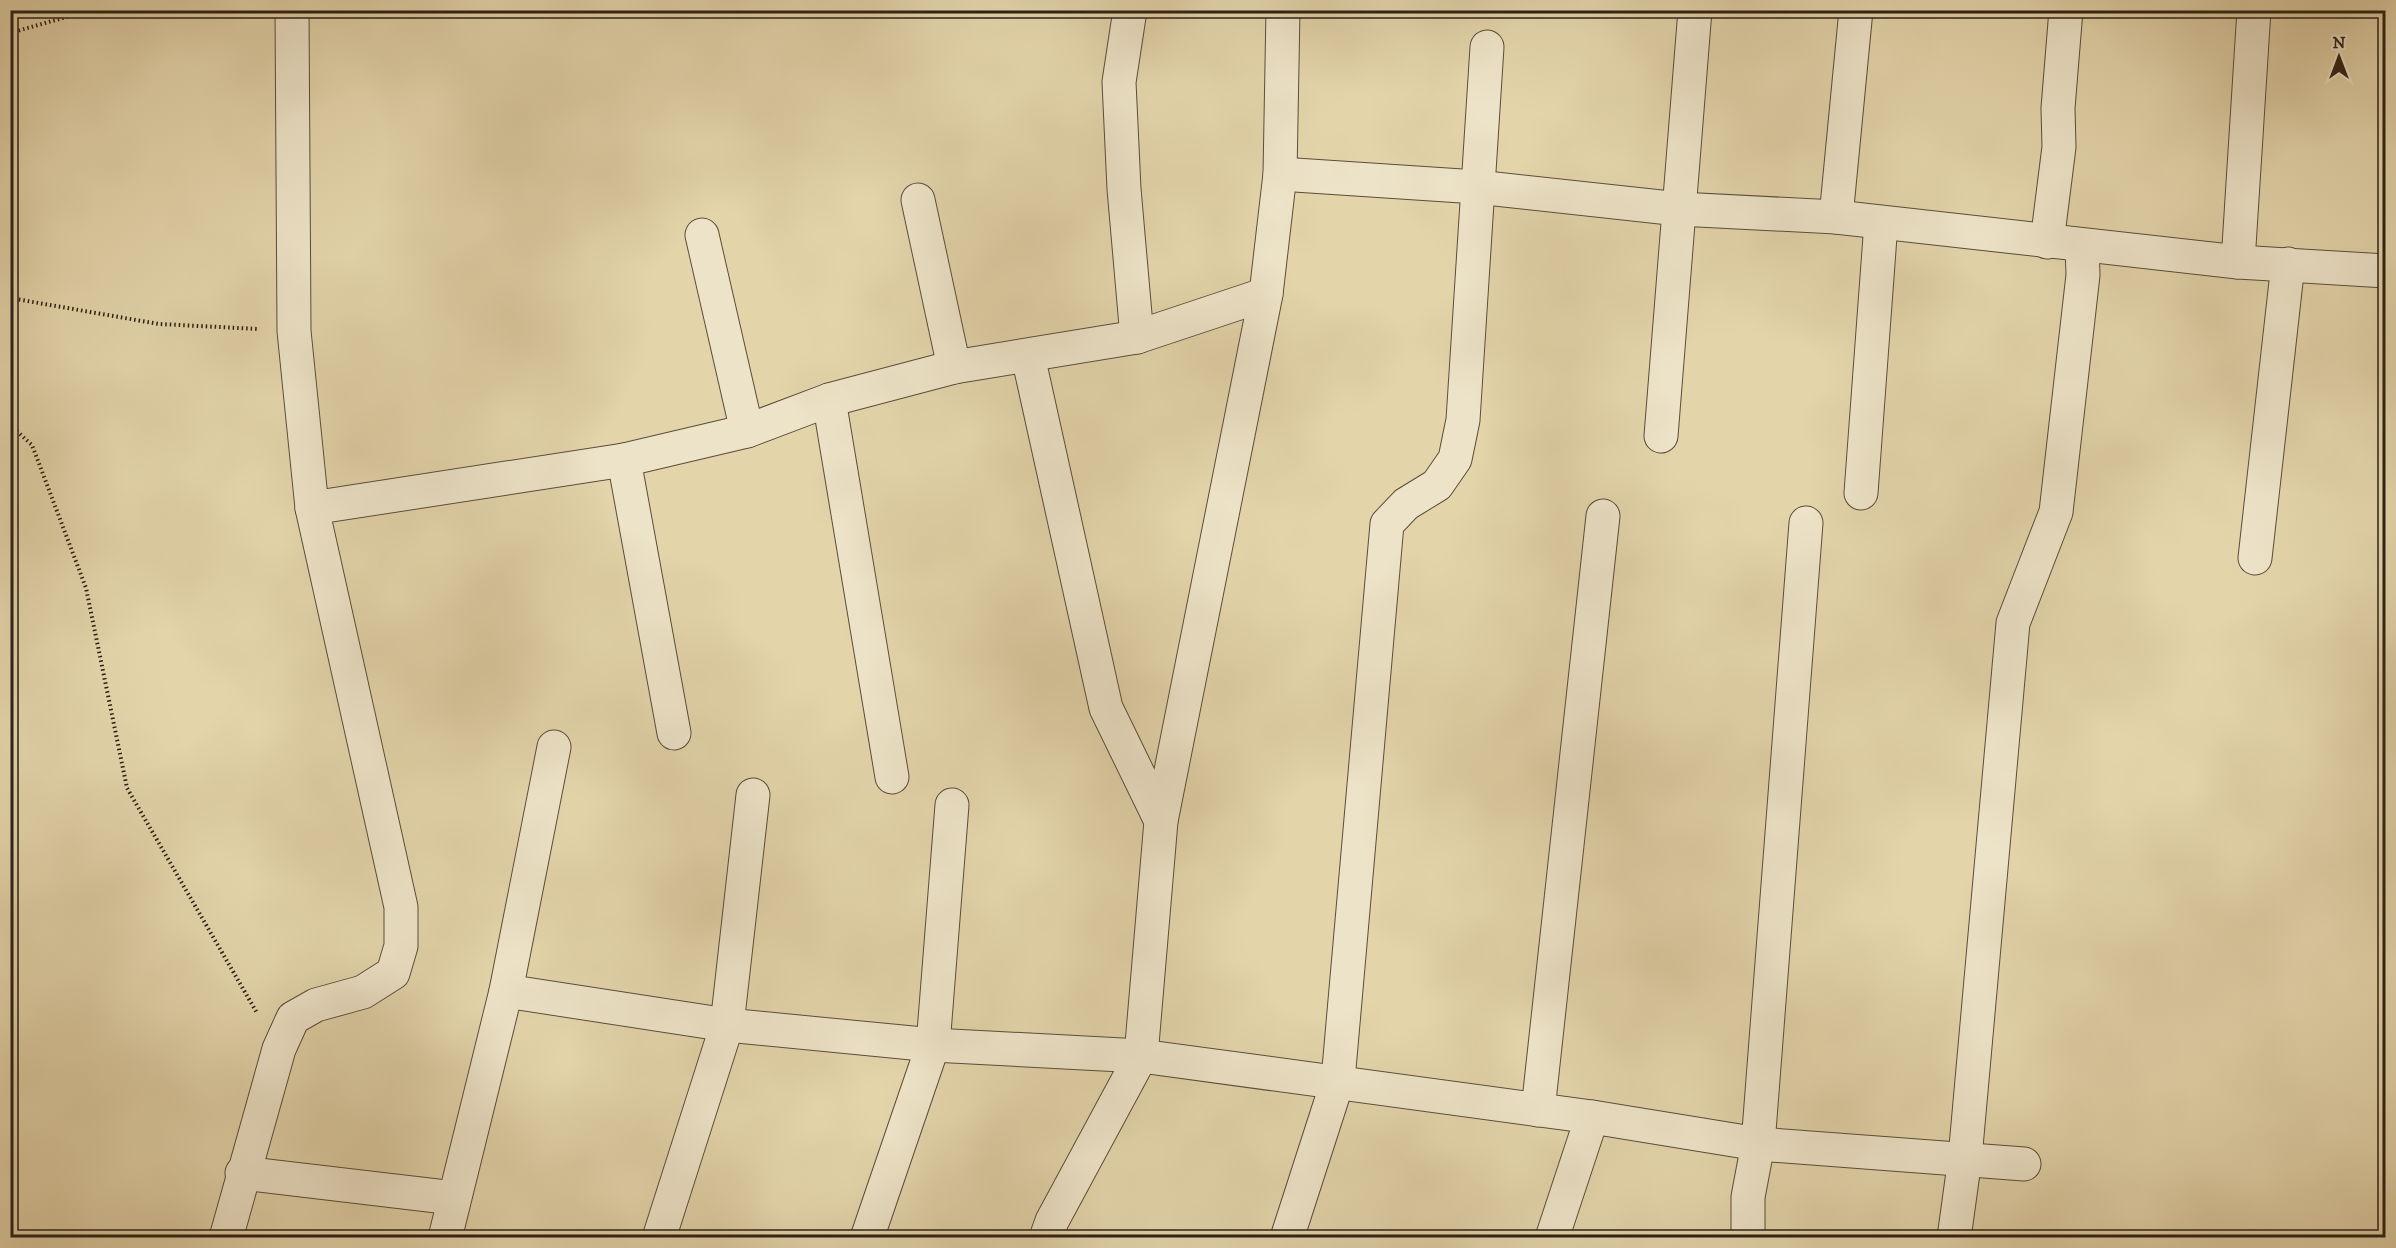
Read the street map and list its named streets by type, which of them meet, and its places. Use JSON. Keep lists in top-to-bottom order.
{
  "north": "top"
}
